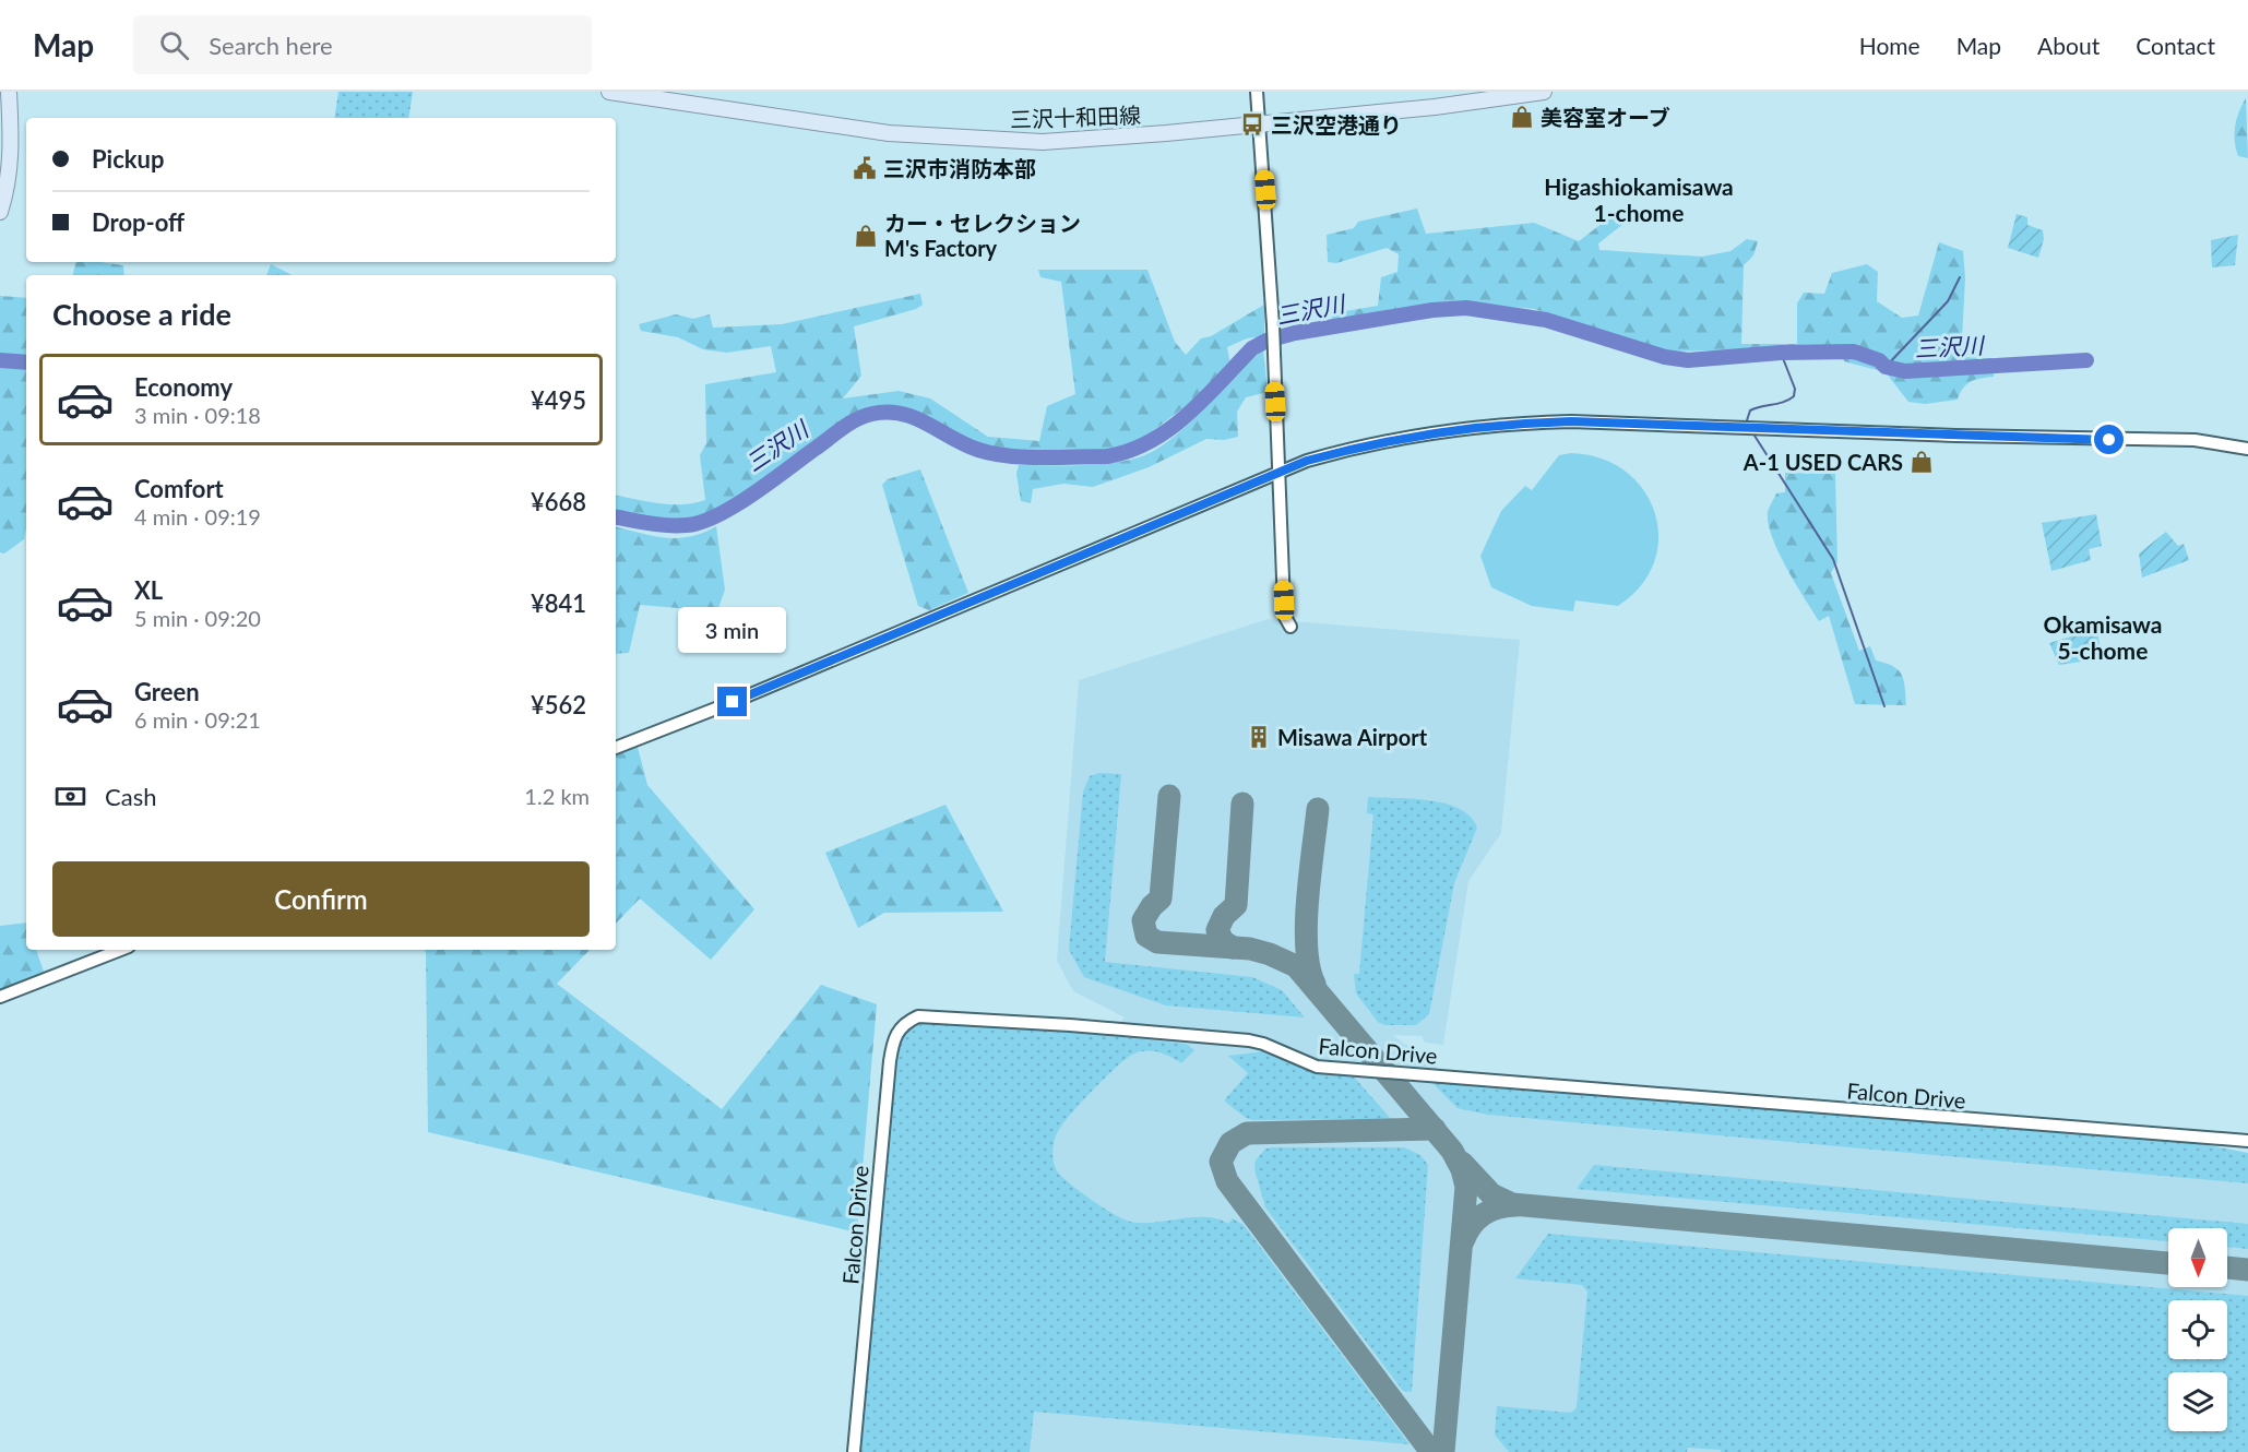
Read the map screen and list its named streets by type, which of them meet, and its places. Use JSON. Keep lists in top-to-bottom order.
{
  "streets": {
    "main road": ["三沢十和田線"],
    "street": ["Falcon Drive"]
  },
  "districts": ["Higashiokamisawa 1-chome", "Okamisawa 5-chome"],
  "water": ["三沢川"],
  "places": {
    "shop": ["美容室オーブ", "カー・セレクション M's Factory", "A-1 USED CARS"],
    "bus stop": ["三沢空港通り"],
    "public building": ["三沢市消防本部"],
    "building": ["Misawa Airport"]
  },
  "north": "bottom",
  "page": {
    "header": "Map",
    "search": "Search here",
    "nav": [
      "Home",
      "Map",
      "About",
      "Contact"
    ],
    "banner": ["Pickup", "Drop-off"],
    "heading": "Choose a ride",
    "list": [
      {
        "name": "Economy",
        "note": "3 min · 09:18",
        "value": "¥495"
      },
      {
        "name": "Comfort",
        "note": "4 min · 09:19",
        "value": "¥668"
      },
      {
        "name": "XL",
        "note": "5 min · 09:20",
        "value": "¥841"
      },
      {
        "name": "Green",
        "note": "6 min · 09:21",
        "value": "¥562"
      }
    ],
    "bubble": "3 min",
    "pay": ["Cash", "1.2 km"],
    "buttons": "Confirm"
  }
}
